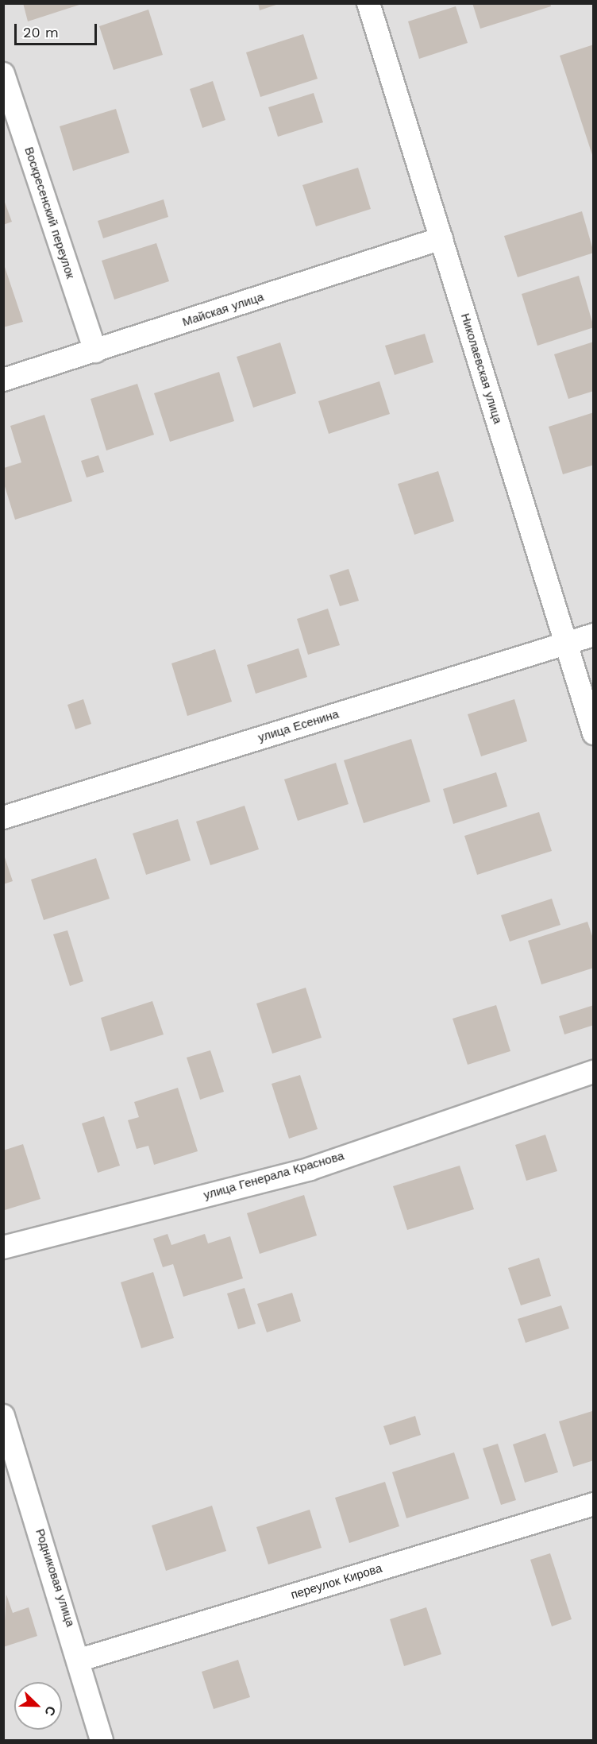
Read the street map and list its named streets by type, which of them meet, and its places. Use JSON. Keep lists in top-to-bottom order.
{
  "streets": {
    "street": [
      "Воскресенский переулок",
      "Майская улица",
      "Николаевская улица",
      "улица Есенина",
      "улица Генерала Краснова",
      "Родниковая улица",
      "переулок Кирова"
    ]
  },
  "crossings": [
    ["Воскресенский переулок", "Майская улица"],
    ["Майская улица", "Николаевская улица"],
    ["Николаевская улица", "улица Есенина"],
    ["Родниковая улица", "переулок Кирова"]
  ],
  "scale_bar": "20 m",
  "north": "bottom right"
}
